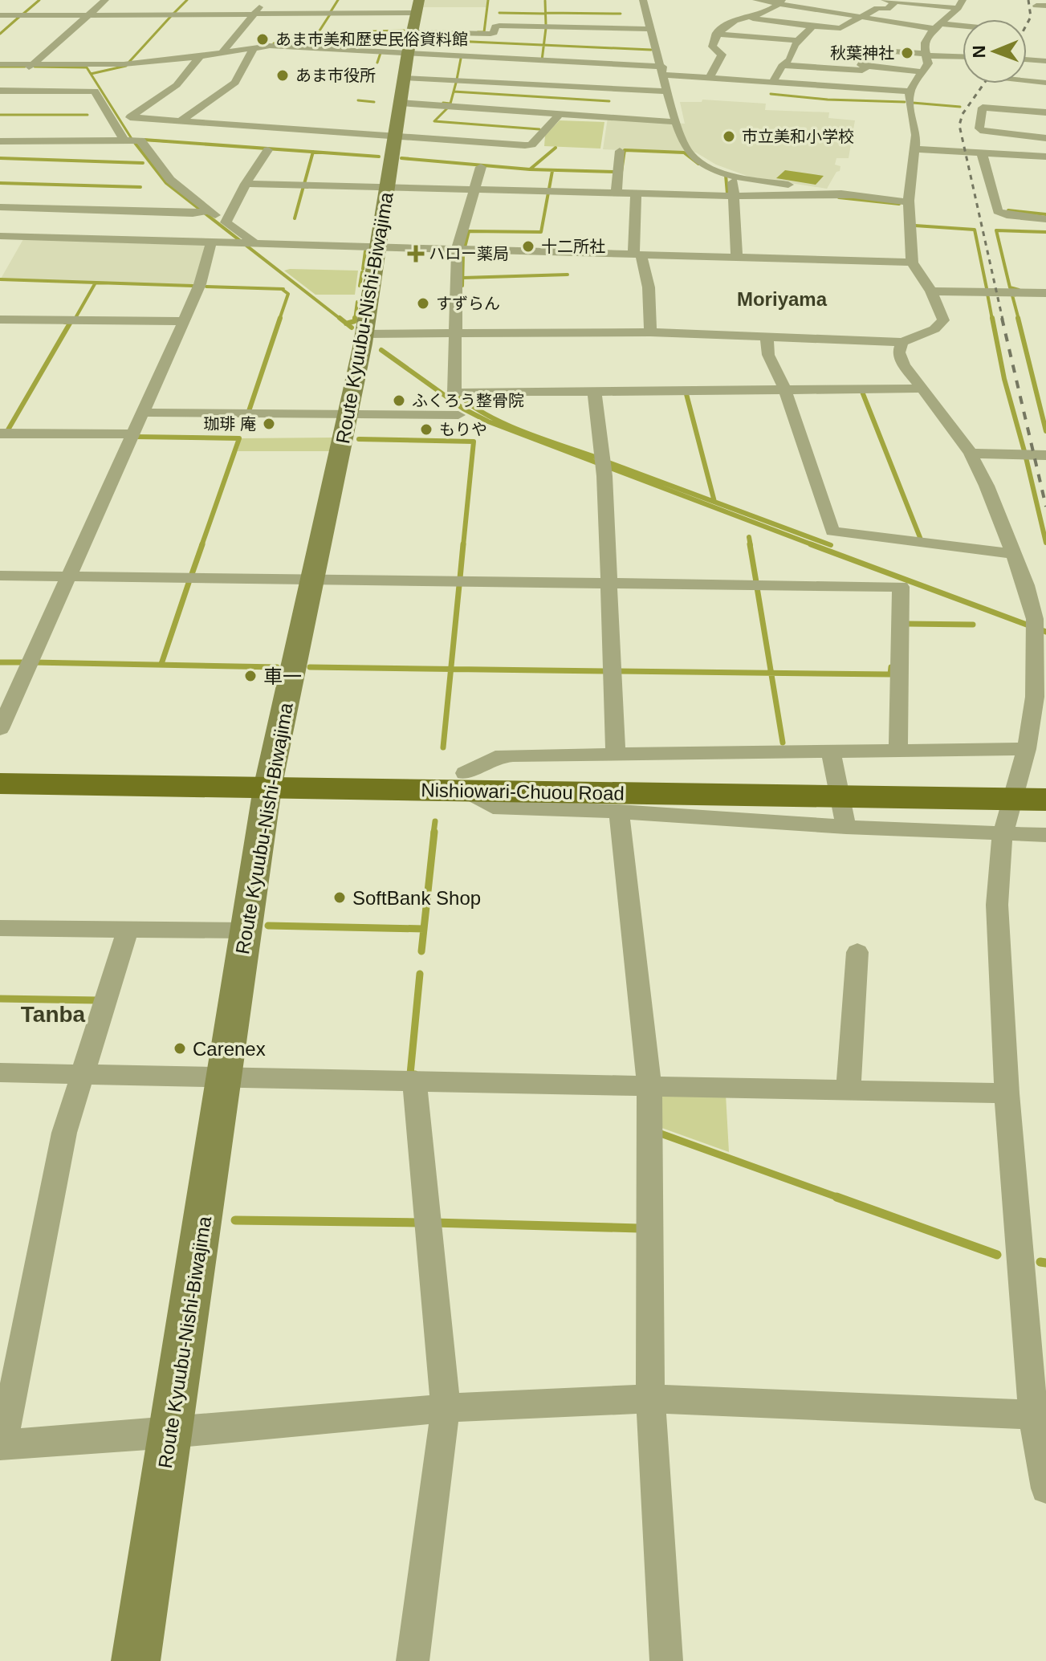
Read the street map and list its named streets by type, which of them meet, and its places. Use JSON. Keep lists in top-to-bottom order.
{
  "streets": {
    "main road": ["Route Kyuubu-Nishi-Biwajima", "Nishiowari-Chuou Road"]
  },
  "crossings": [
    ["Route Kyuubu-Nishi-Biwajima", "Nishiowari-Chuou Road"]
  ],
  "districts": ["Moriyama", "Tanba"],
  "places": {
    "other": [
      "あま市美和歴史民俗資料館",
      "秋葉神社",
      "あま市役所",
      "市立美和小学校",
      "十二所社",
      "すずらん",
      "ふくろう整骨院",
      "珈琲 庵",
      "もりや",
      "車一",
      "SoftBank Shop",
      "Carenex"
    ],
    "health": ["ハロー薬局"]
  },
  "north": "left"
}
